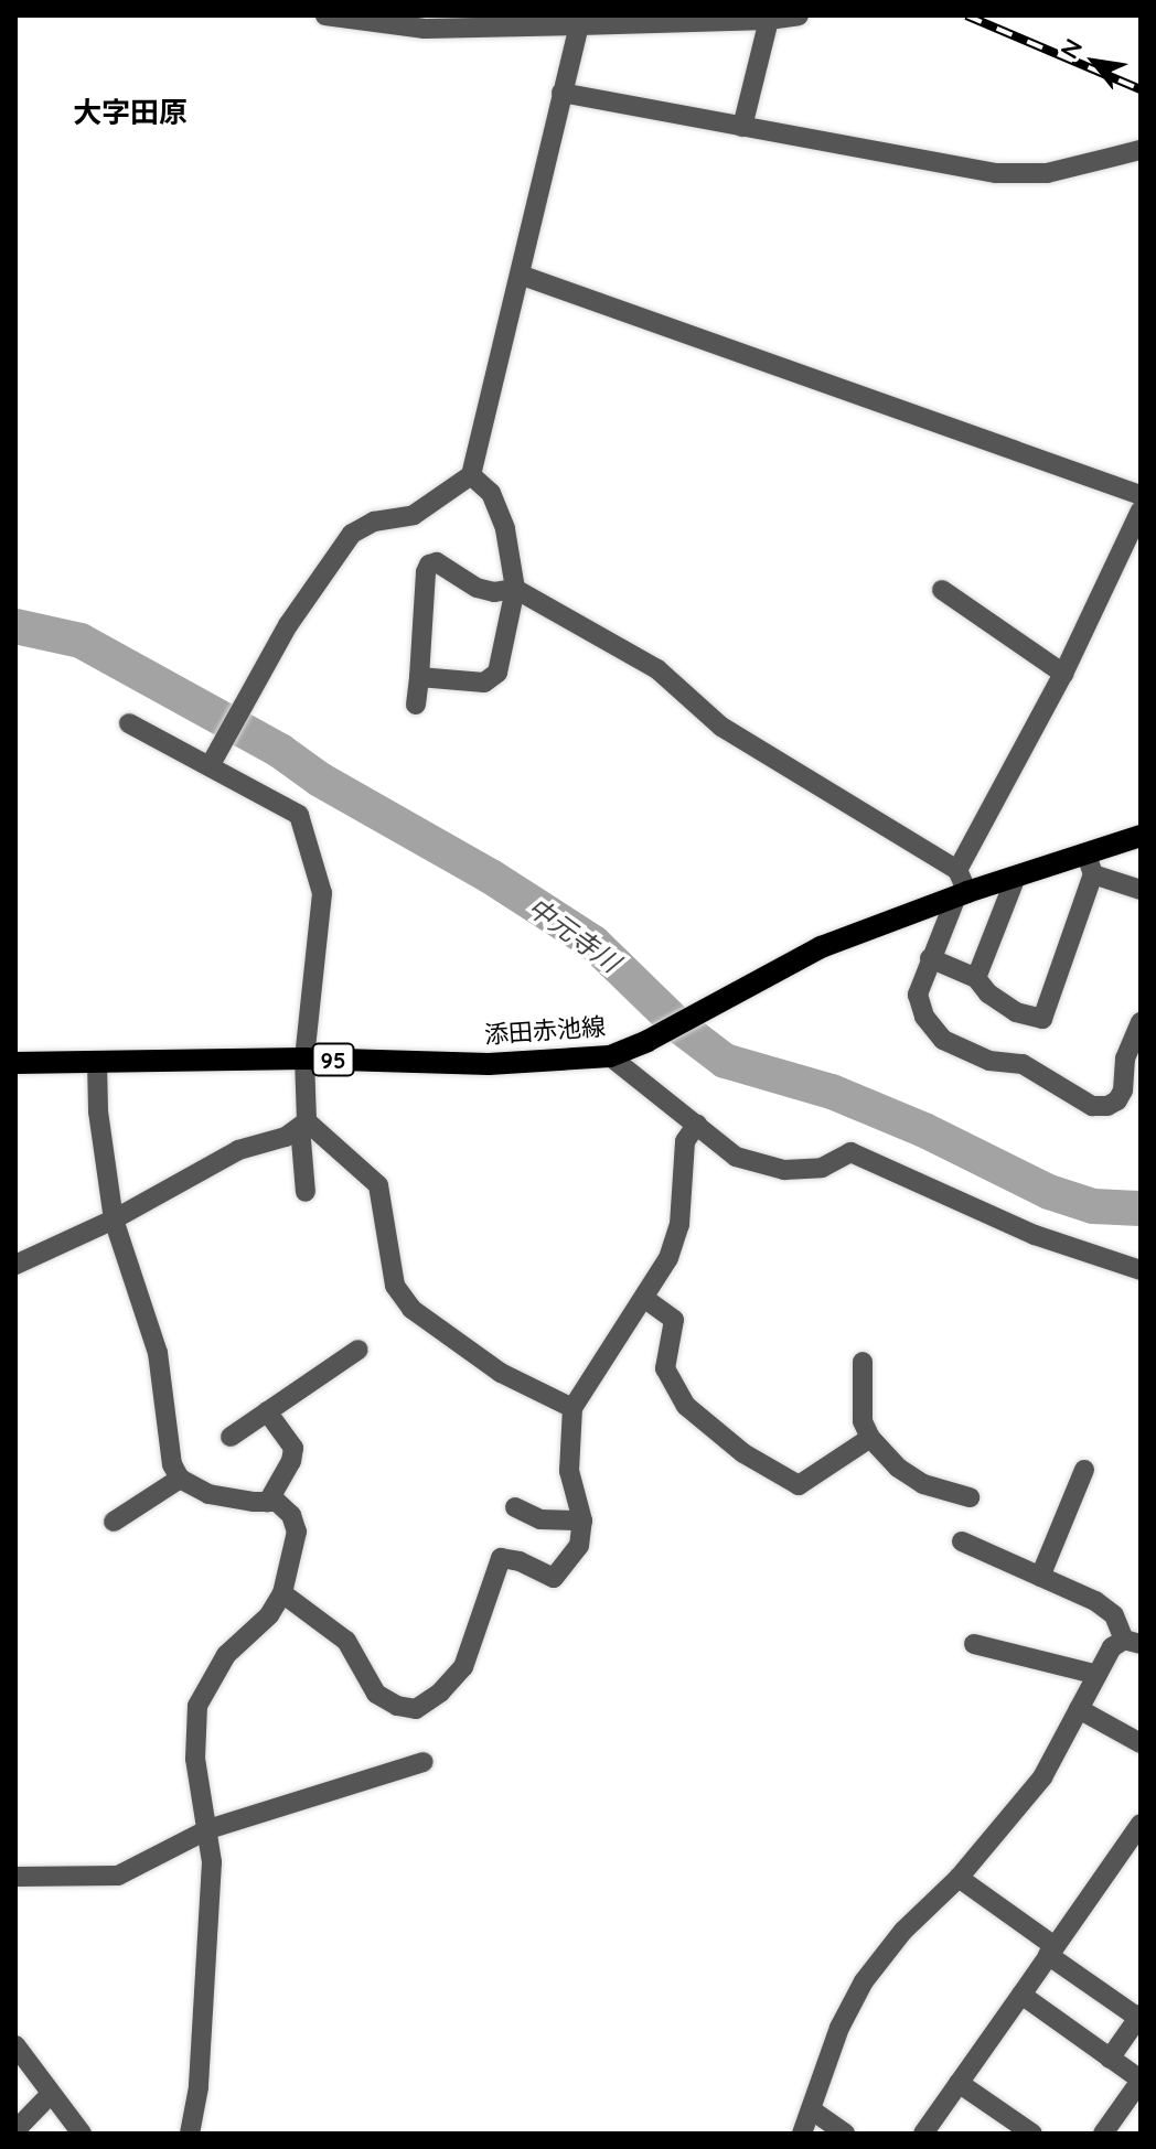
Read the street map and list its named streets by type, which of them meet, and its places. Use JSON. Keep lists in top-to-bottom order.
{
  "streets": {
    "main road": ["添田赤池線", "95"]
  },
  "districts": ["大字田原"],
  "water": ["中元寺川"],
  "north": "top left"
}
